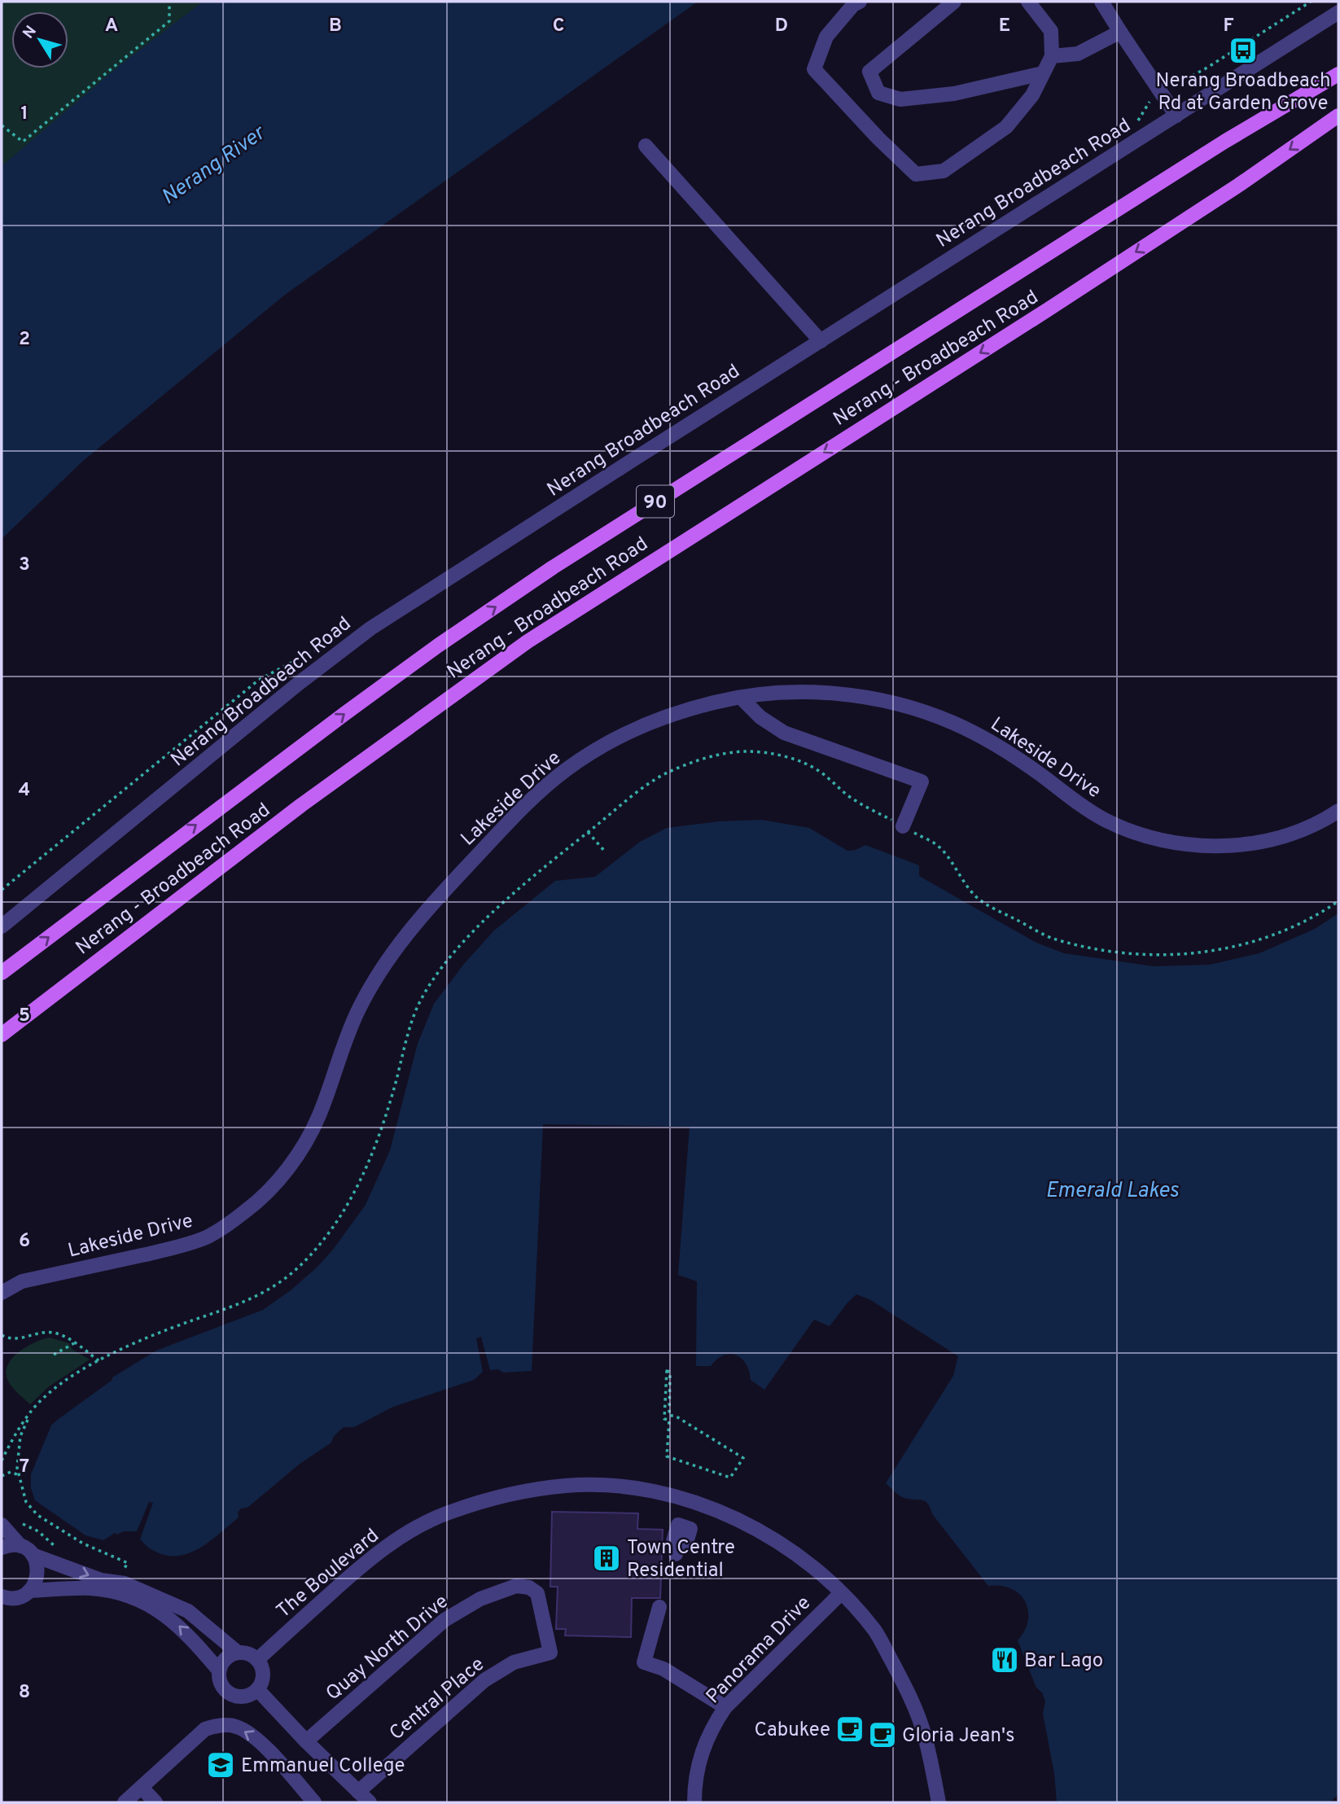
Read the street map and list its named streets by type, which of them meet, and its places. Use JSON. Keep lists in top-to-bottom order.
{
  "streets": {
    "main road": ["Nerang - Broadbeach Road", "90"],
    "street": [
      "Nerang Broadbeach Road",
      "Lakeside Drive",
      "The Boulevard",
      "Quay North Drive",
      "Panorama Drive",
      "Central Place"
    ]
  },
  "crossings": [
    ["The Boulevard", "Panorama Drive"],
    ["Quay North Drive", "Central Place"]
  ],
  "water": ["Nerang River", "Emerald Lakes"],
  "places": {
    "bus stop": ["Nerang Broadbeach Rd at Garden Grove"],
    "building": ["Town Centre Residential"],
    "restaurant": ["Bar Lago"],
    "cafe": ["Cabukee", "Gloria Jean's"],
    "school or university": ["Emmanuel College"]
  },
  "north": "top left",
  "grid": {
    "columns": [
      "A",
      "B",
      "C",
      "D",
      "E",
      "F"
    ],
    "rows": [
      "1",
      "2",
      "3",
      "4",
      "5",
      "6",
      "7",
      "8"
    ]
  }
}
